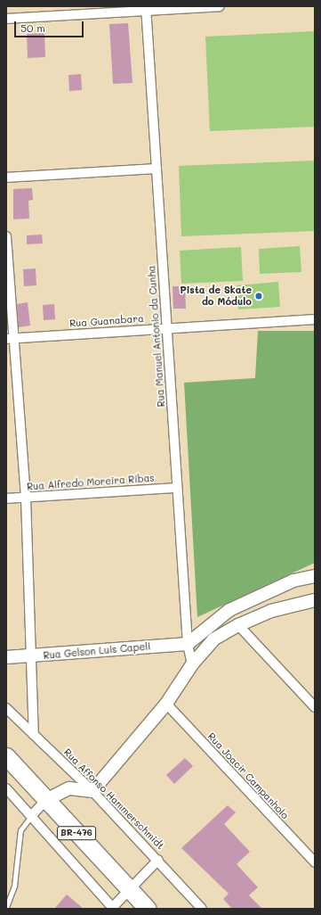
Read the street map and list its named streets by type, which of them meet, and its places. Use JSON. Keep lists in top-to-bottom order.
{
  "streets": {
    "highway": ["BR-476"],
    "street": [
      "Rua Guanabara",
      "Rua Manuel Antonio da Cunha",
      "Rua Alfredo Moreira Ribas",
      "Rua Gelson Luis Capeli",
      "Rua Joacir Campanholo",
      "Rua Affonso Hammerschmidt"
    ]
  },
  "crossings": [
    ["Rua Guanabara", "Rua Manuel Antonio da Cunha"],
    ["Rua Manuel Antonio da Cunha", "Rua Alfredo Moreira Ribas"],
    ["Rua Manuel Antonio da Cunha", "Rua Gelson Luis Capeli"]
  ],
  "places": ["Pista de Skate do Módulo"],
  "scale_bar": "50 m"
}
